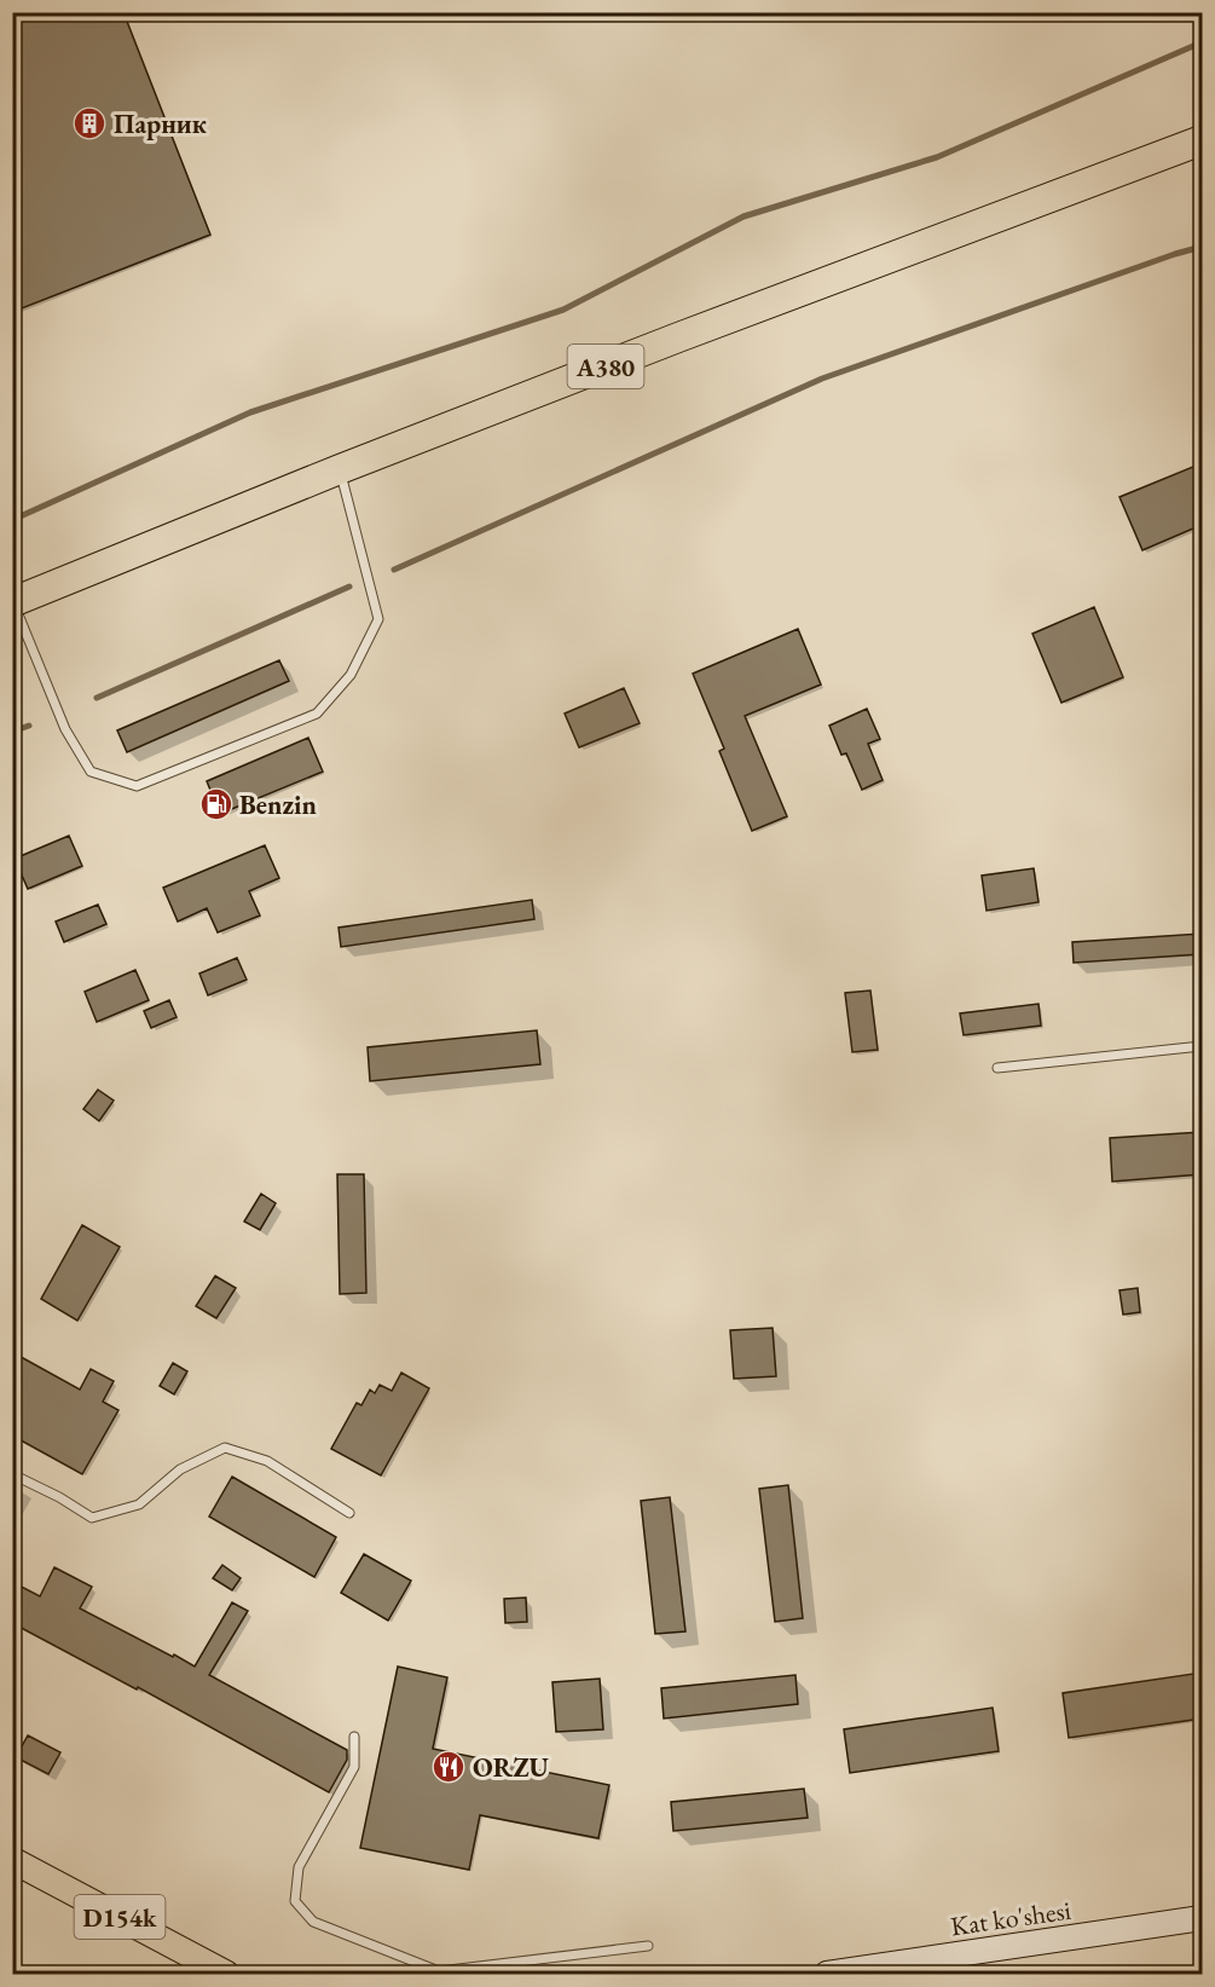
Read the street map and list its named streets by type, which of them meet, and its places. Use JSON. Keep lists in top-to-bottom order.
{
  "streets": {
    "highway": ["A380"],
    "main road": ["D154k"],
    "street": ["Kat ko'shesi"]
  },
  "places": {
    "building": ["Парник"],
    "fuel station": ["Benzin"],
    "restaurant": ["ORZU"]
  }
}
